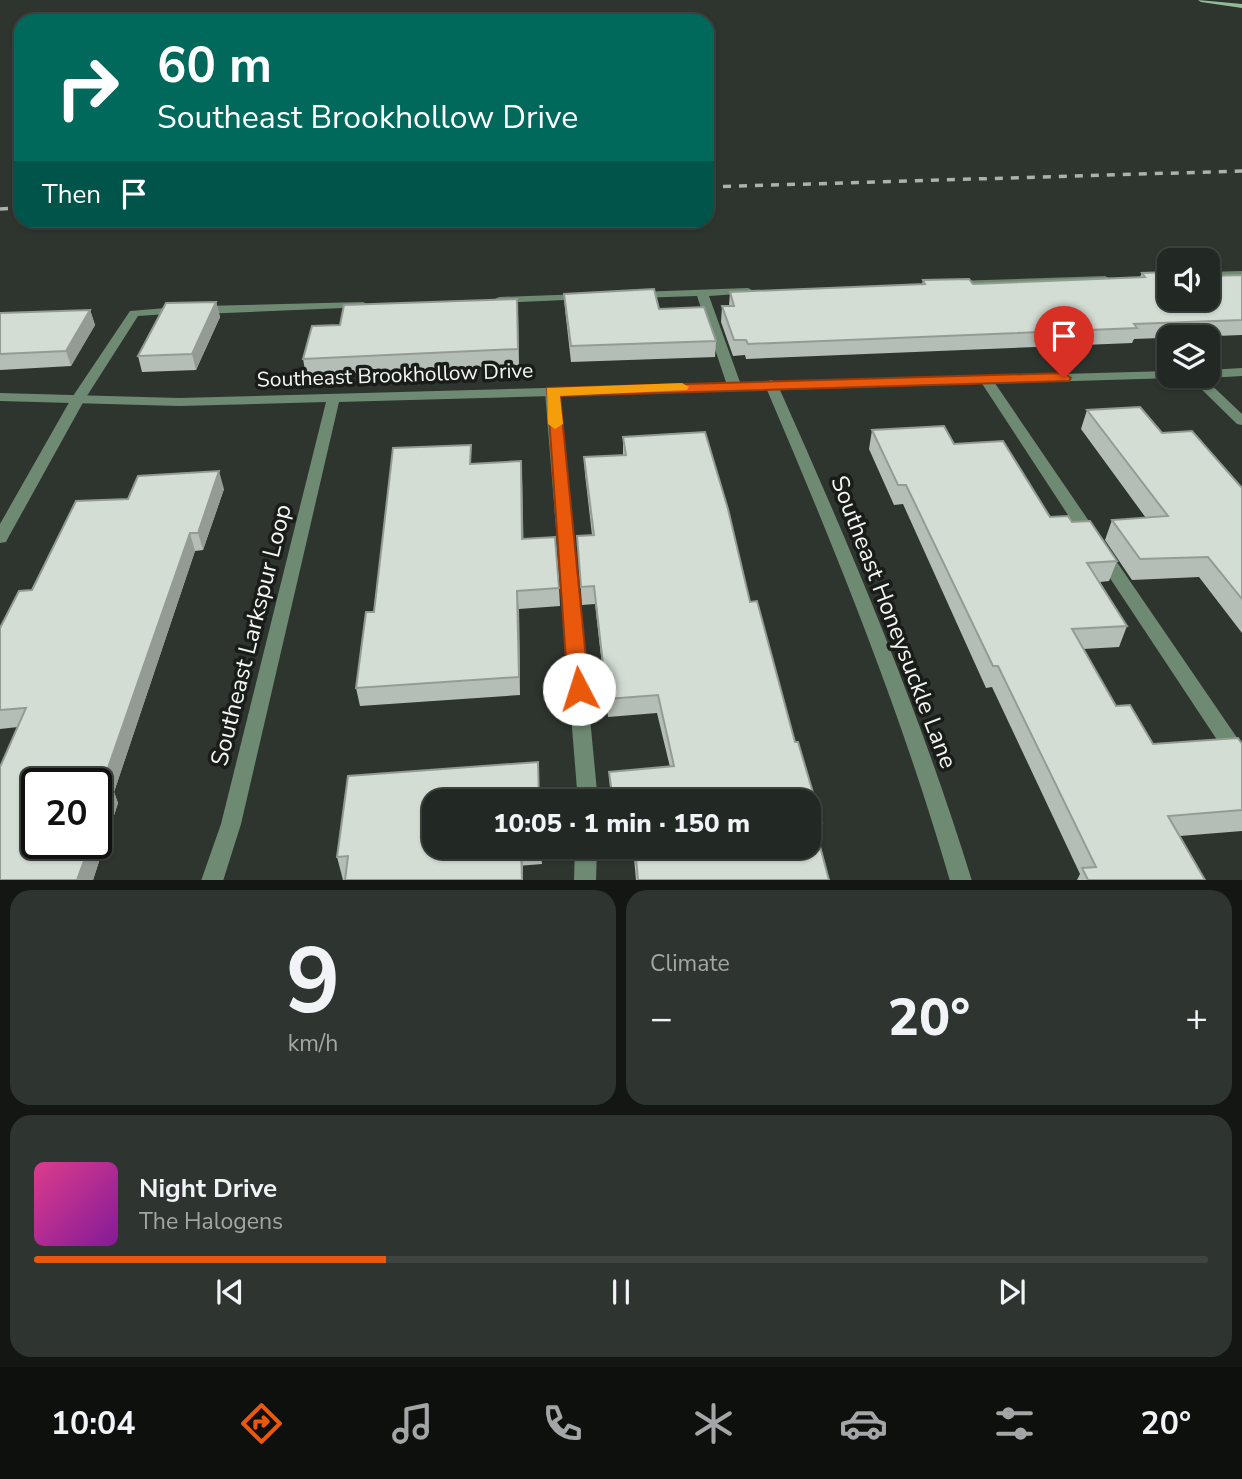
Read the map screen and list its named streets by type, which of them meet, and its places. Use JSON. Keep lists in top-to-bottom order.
{
  "streets": {
    "street": ["Southeast Brookhollow Drive", "Southeast Honeysuckle Lane", "Southeast Larkspur Loop"]
  },
  "crossings": [
    ["Southeast Brookhollow Drive", "Southeast Honeysuckle Lane"],
    ["Southeast Brookhollow Drive", "Southeast Larkspur Loop"]
  ],
  "page": {
    "turn": ["60 m", "Southeast Brookhollow Drive"],
    "then": "Then",
    "limit": "20",
    "trip": "10:05 · 1 min · 150 m",
    "tile": [
      ["9", "km/h"],
      "Climate"
    ],
    "heat": ["−", "20°", "+"],
    "song": ["Night Drive", "The Halogens"],
    "tabs": ["10:04", "20°"]
  }
}
